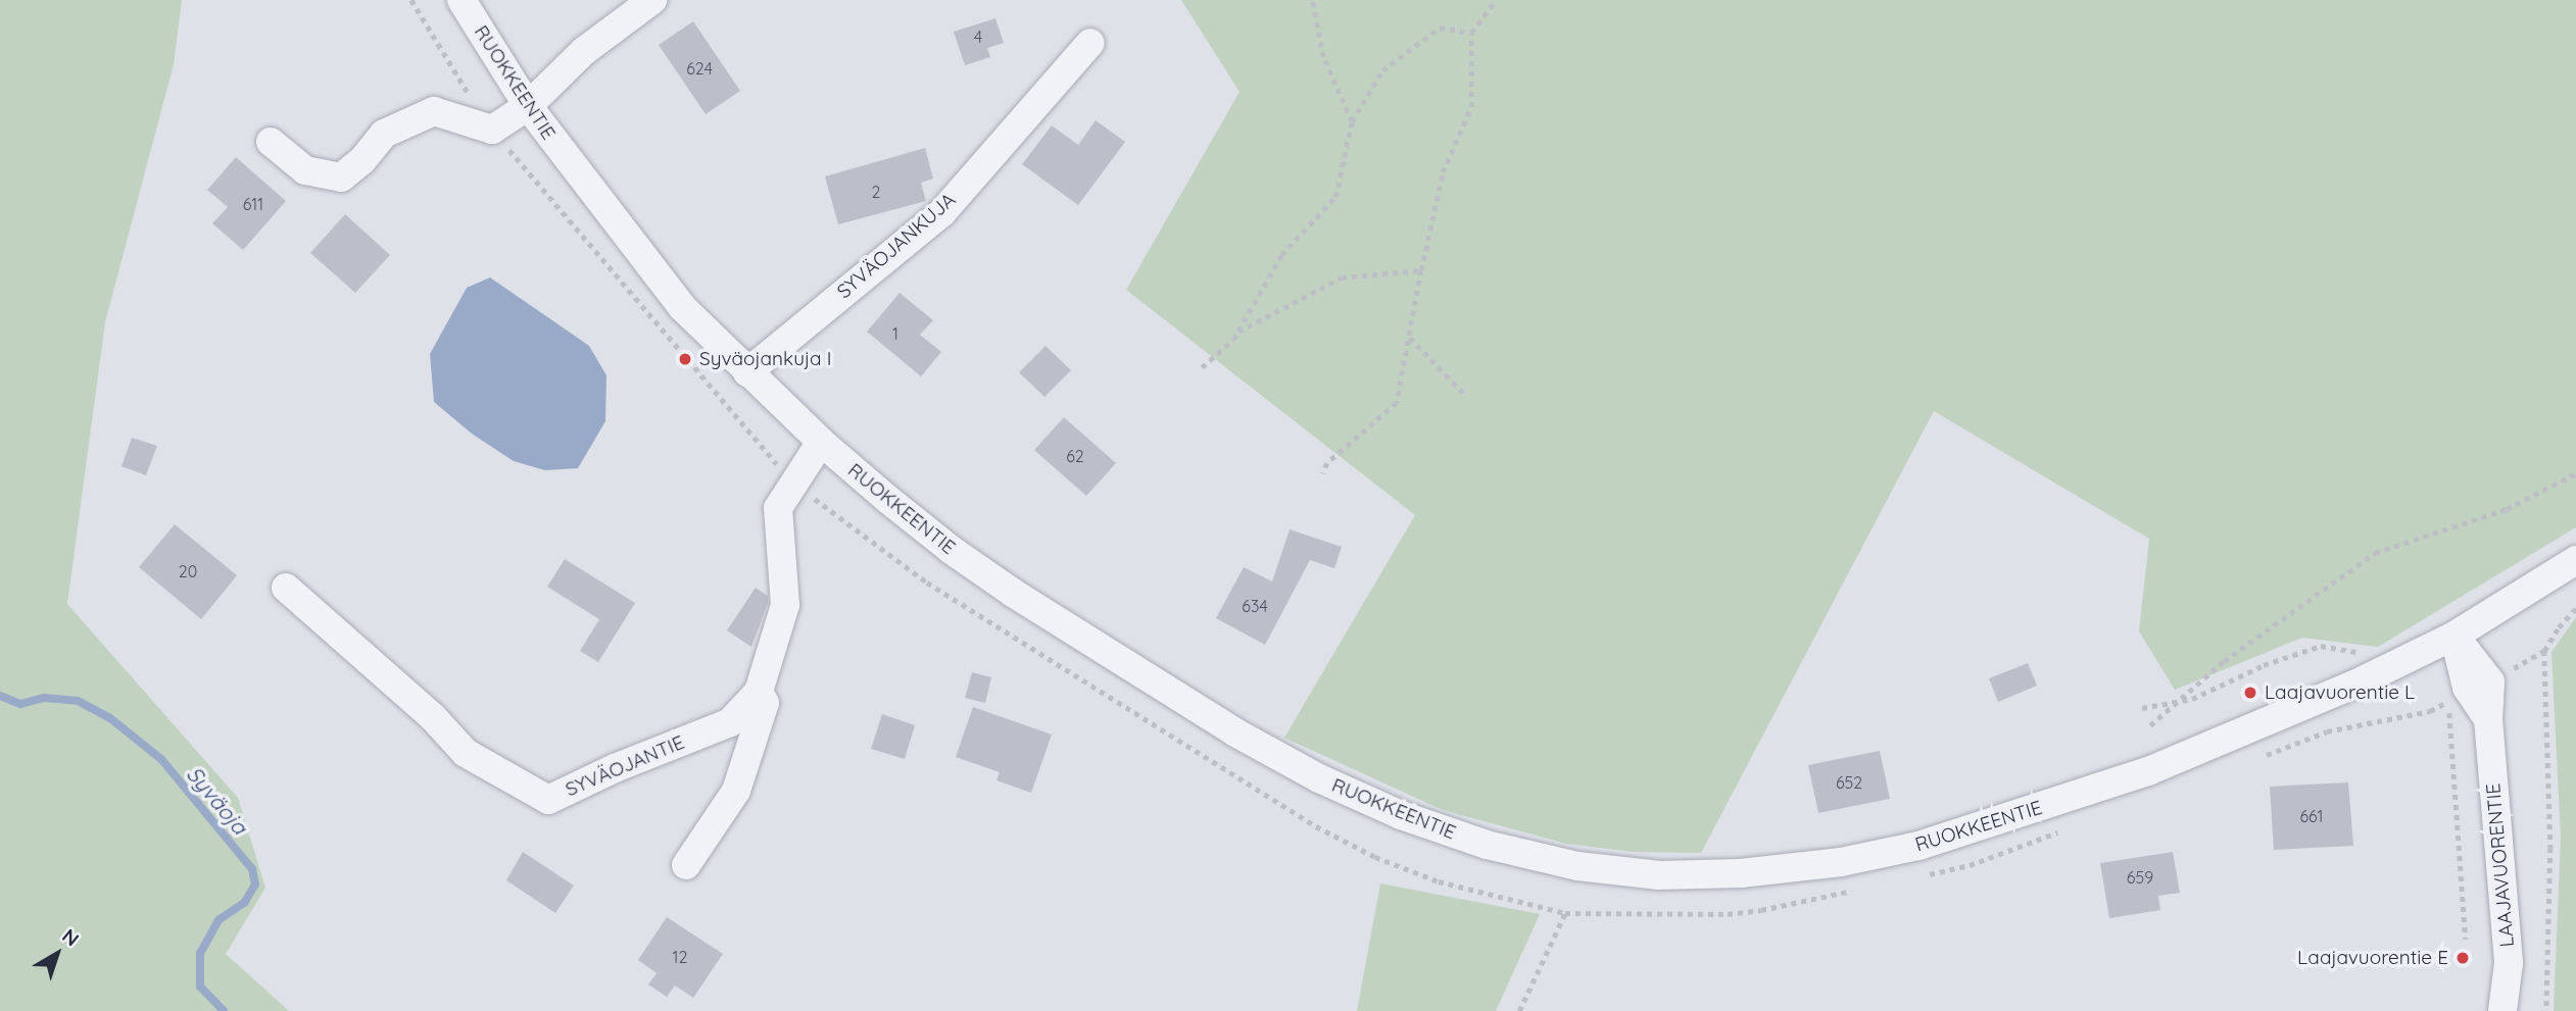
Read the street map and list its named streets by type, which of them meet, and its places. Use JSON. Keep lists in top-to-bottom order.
{
  "streets": {
    "street": [
      "RUOKKEENTIE",
      "SYVÄOJANKUJA",
      "SYVÄOJANTIE",
      "LAAJAVUORENTIE"
    ]
  },
  "crossings": [
    ["RUOKKEENTIE", "SYVÄOJANKUJA"],
    ["RUOKKEENTIE", "SYVÄOJANTIE"],
    ["RUOKKEENTIE", "LAAJAVUORENTIE"]
  ],
  "water": ["Syväoja"],
  "places": ["Syväojankuja I", "Laajavuorentie L", "Laajavuorentie E"],
  "house_numbers": [
    "4",
    "624",
    "2",
    "611",
    "1",
    "62",
    "20",
    "634",
    "652",
    "661",
    "659",
    "12"
  ],
  "north": "top right"
}
